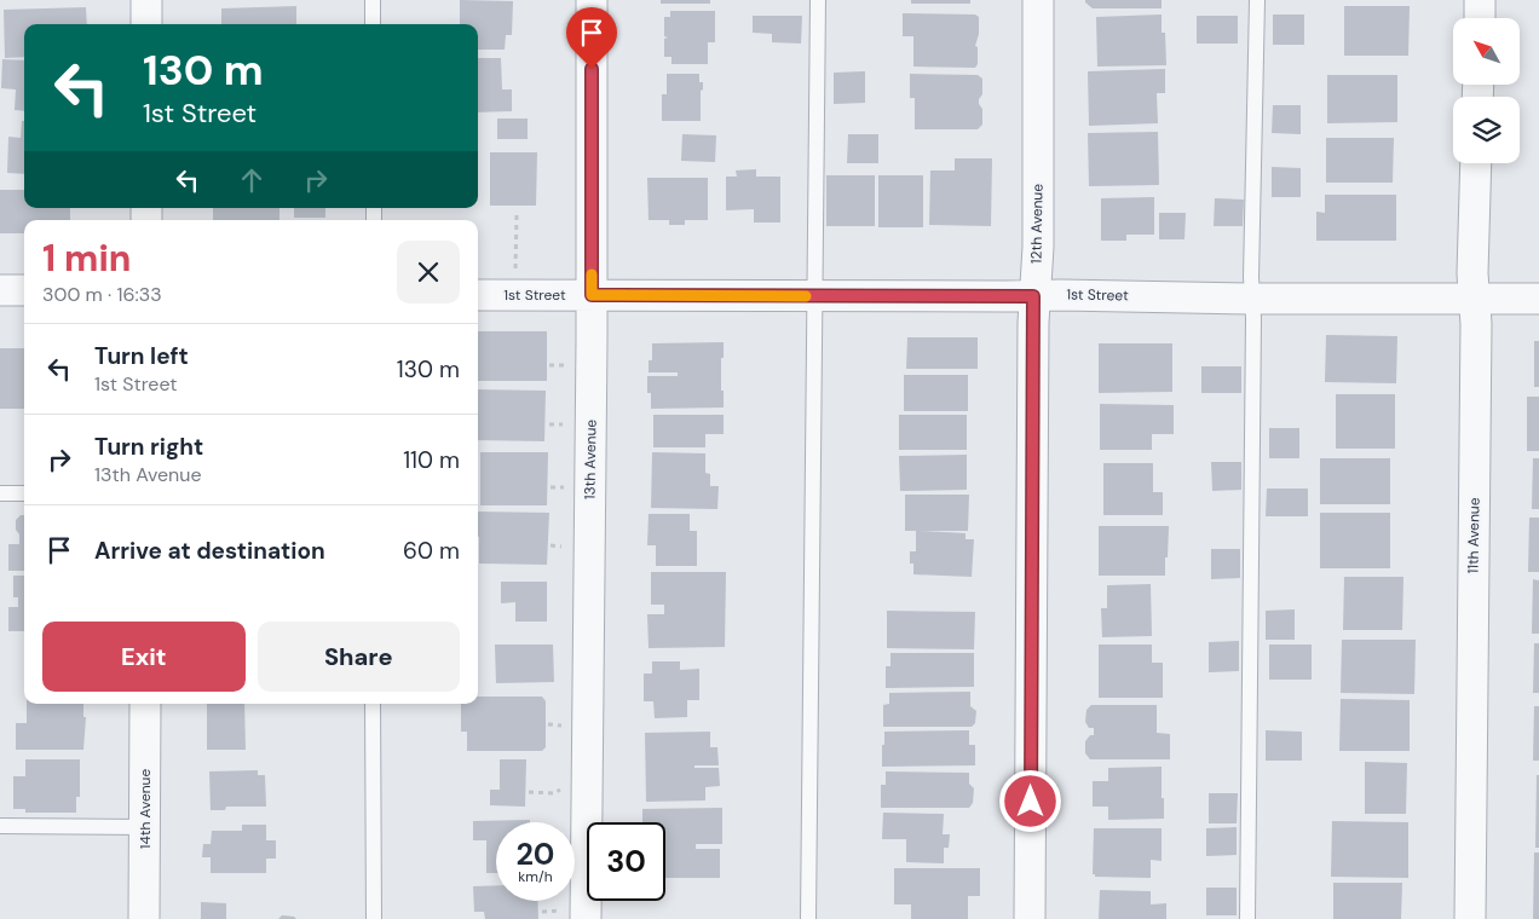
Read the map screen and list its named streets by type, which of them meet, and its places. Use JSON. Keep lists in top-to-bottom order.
{
  "streets": {
    "street": [
      "12th Avenue",
      "1st Street",
      "13th Avenue",
      "11th Avenue",
      "14th Avenue"
    ]
  },
  "crossings": [
    ["12th Avenue", "1st Street"],
    ["1st Street", "13th Avenue"],
    ["1st Street", "11th Avenue"]
  ],
  "north": "top left",
  "page": {
    "turn": ["130 m", "1st Street"],
    "heading": ["1 min", "300 m · 16:33"],
    "list": [
      {
        "name": "Turn left",
        "note": "1st Street",
        "value": "130 m"
      },
      {
        "name": "Turn right",
        "note": "13th Avenue",
        "value": "110 m"
      },
      {
        "name": "Arrive at destination",
        "value": "60 m"
      }
    ],
    "buttons": ["Exit", "Share"],
    "speed": "20 km/h",
    "limit": "30"
  }
}
